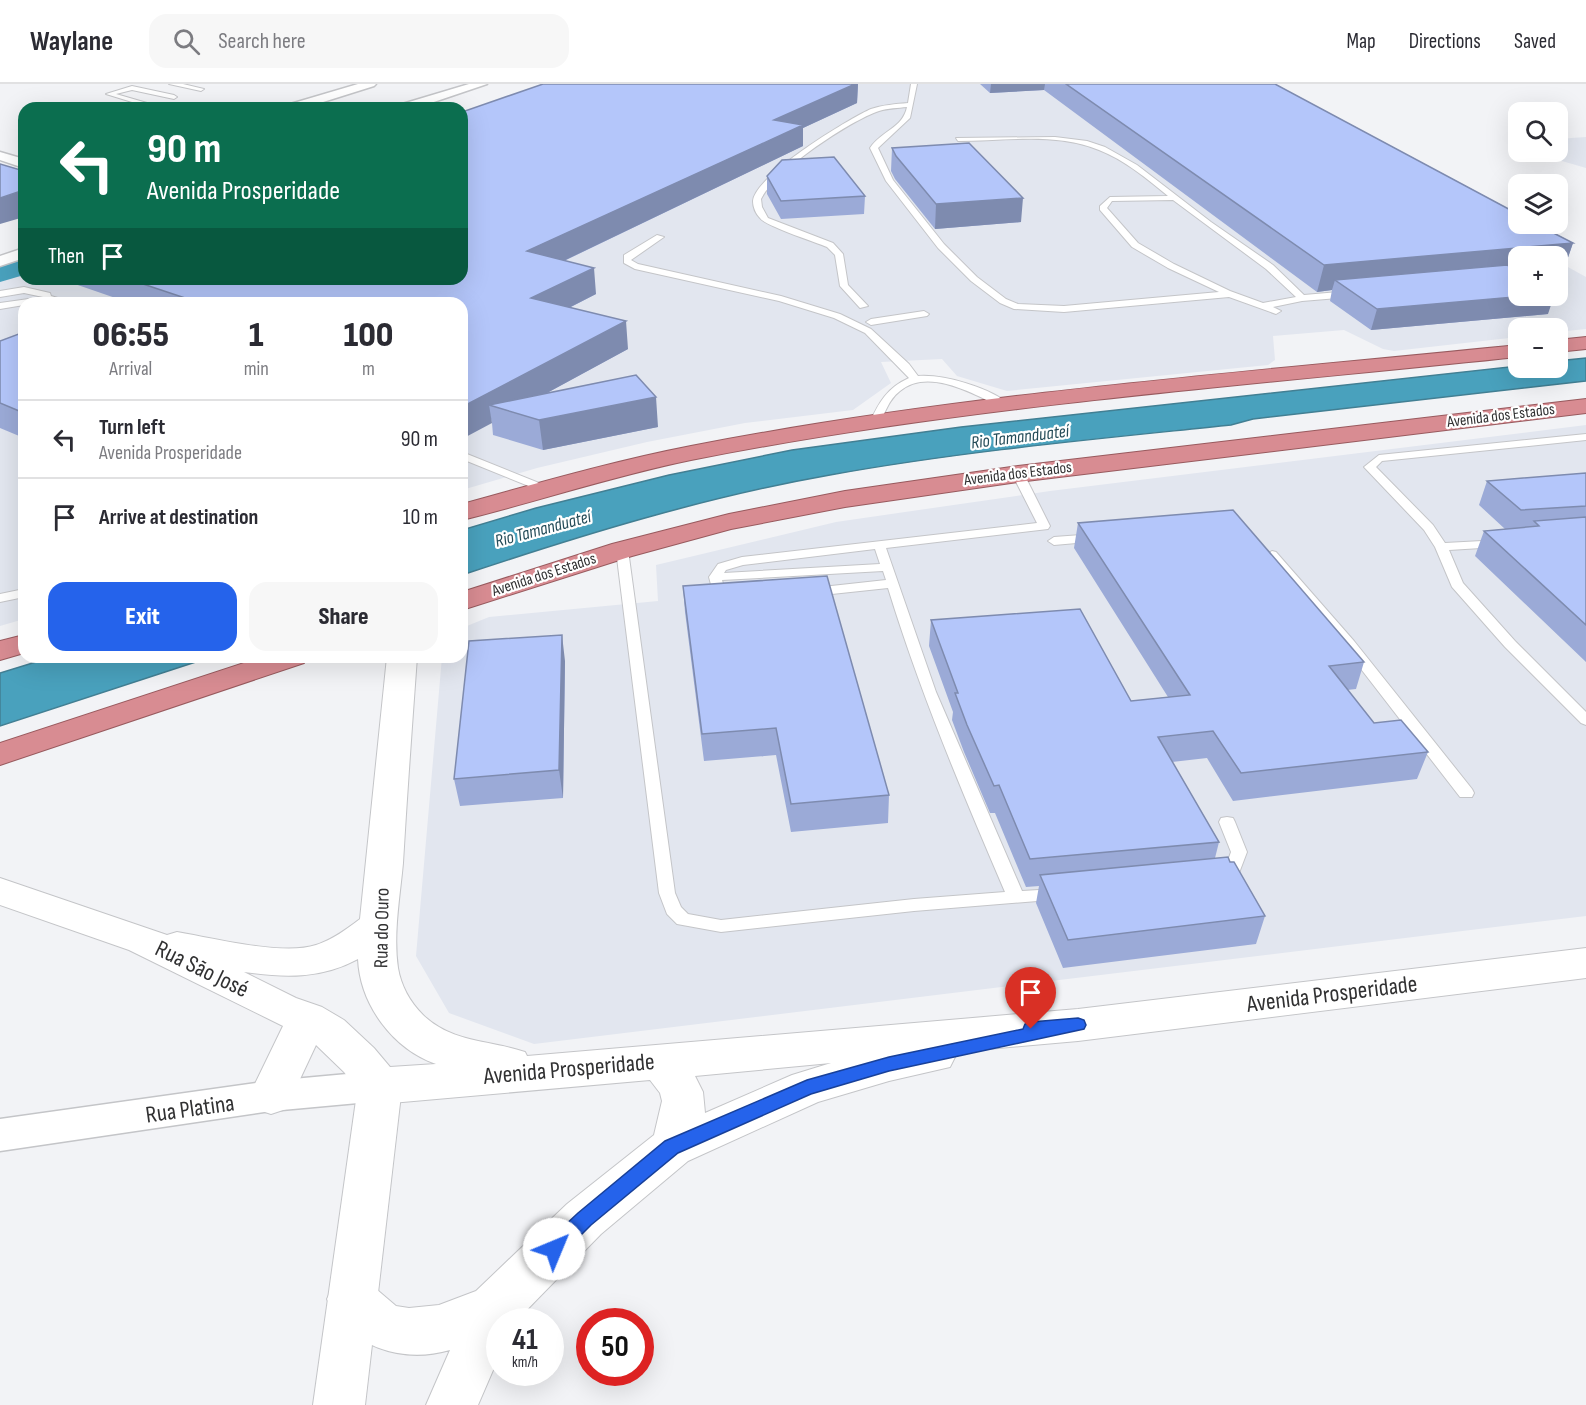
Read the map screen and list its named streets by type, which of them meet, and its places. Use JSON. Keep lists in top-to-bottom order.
{
  "streets": {
    "highway": ["Avenida dos Estados"],
    "main road": ["Rua do Ouro", "Rua São José", "Avenida Prosperidade"],
    "street": ["Rua Platina"]
  },
  "crossings": [
    ["Rua do Ouro", "Avenida Prosperidade"],
    ["Rua São José", "Avenida Prosperidade"],
    ["Rua São José", "Rua Platina"],
    ["Avenida Prosperidade", "Rua Platina"]
  ],
  "water": ["Rio Tamanduateí"],
  "page": {
    "header": "Waylane",
    "search": "Search here",
    "nav": ["Map", "Directions", "Saved"],
    "map_buttons": ["+", "−"],
    "turn": ["90 m", "Avenida Prosperidade"],
    "then": "Then",
    "eta": [
      "06:55",
      "Arrival",
      "1",
      "min",
      "100",
      "m"
    ],
    "list": [
      {
        "name": "Turn left",
        "note": "Avenida Prosperidade",
        "value": "90 m"
      },
      {
        "name": "Arrive at destination",
        "value": "10 m"
      }
    ],
    "buttons": ["Exit", "Share"],
    "speed": "41 km/h",
    "limit": "50"
  }
}
